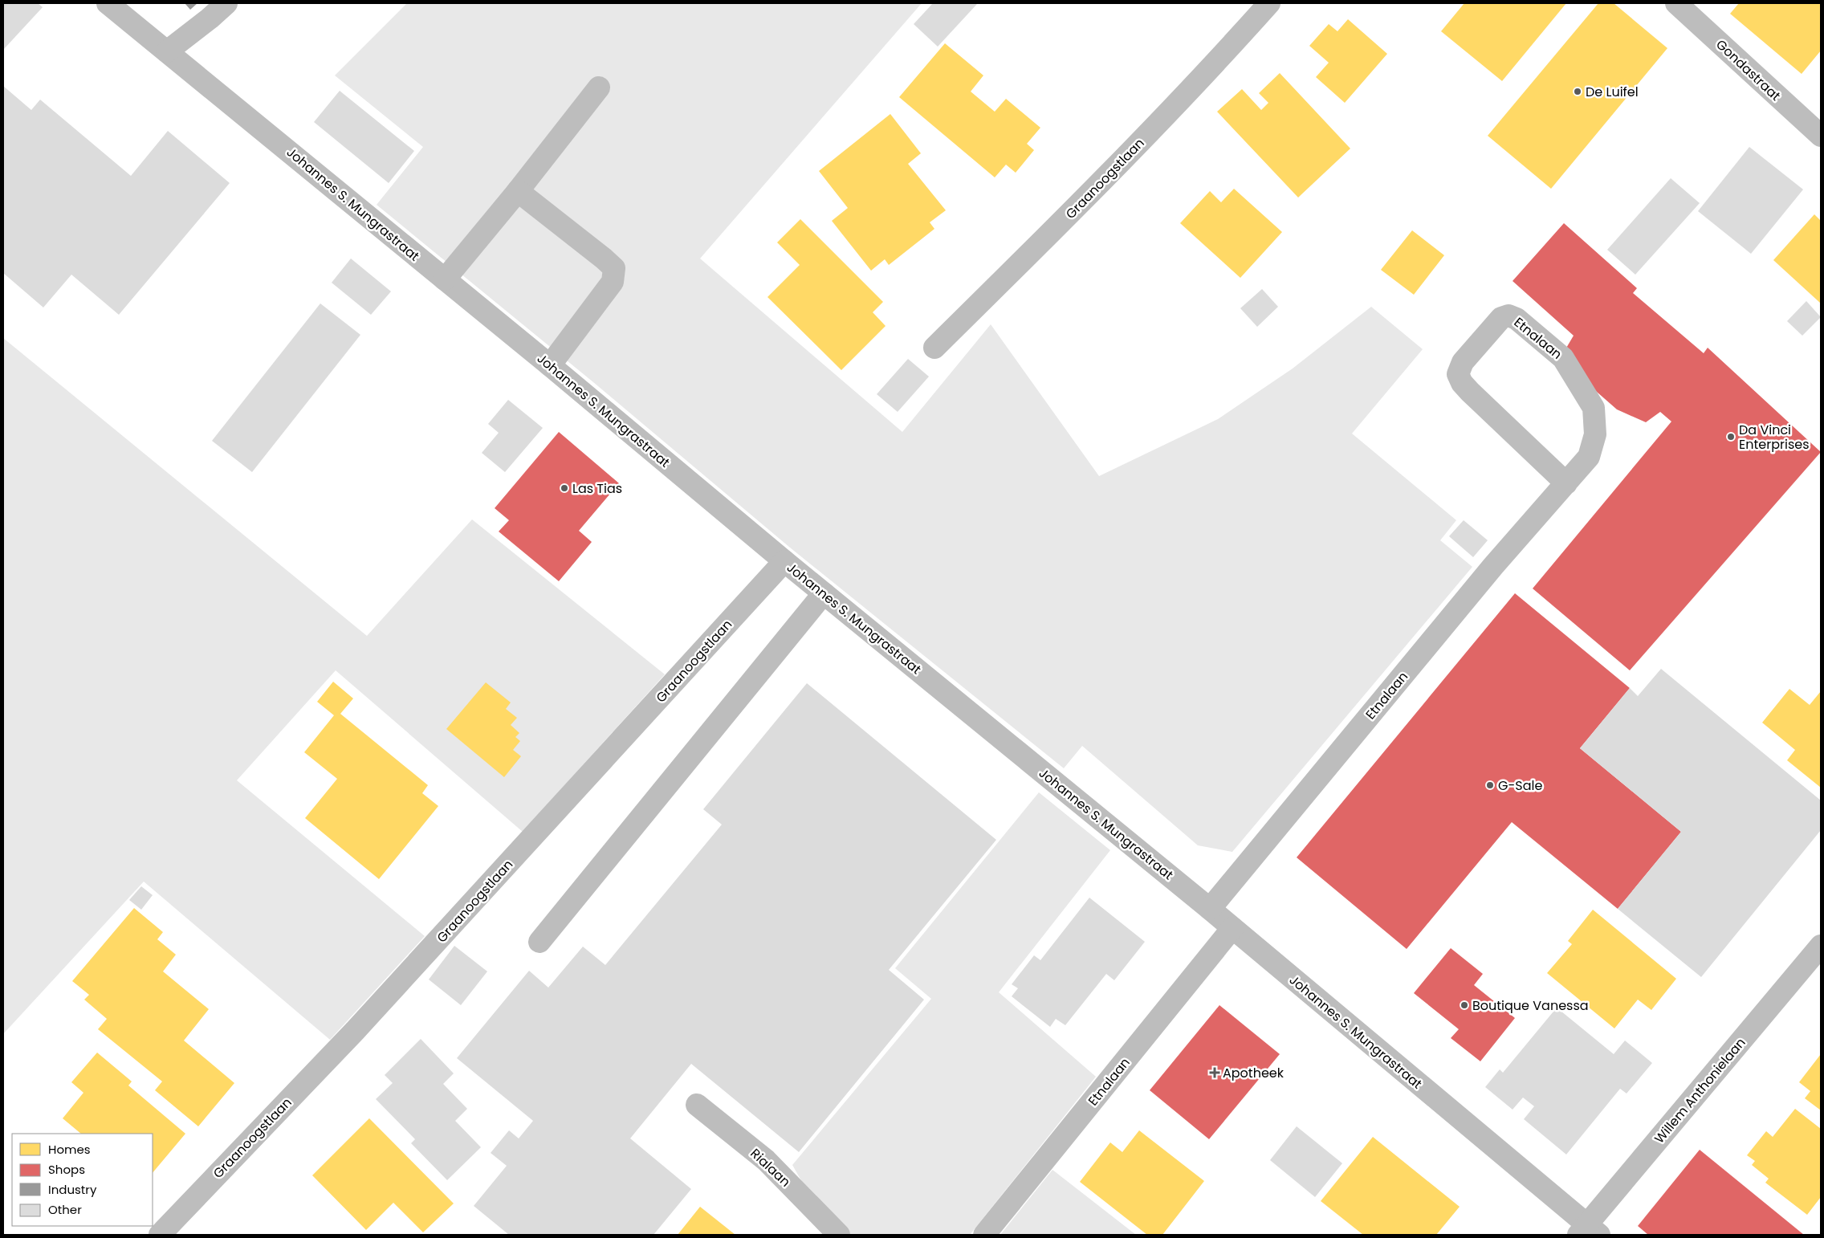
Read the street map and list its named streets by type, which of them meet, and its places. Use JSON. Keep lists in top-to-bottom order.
{
  "streets": {
    "street": [
      "Gondastraat",
      "Graanoogstlaan",
      "Johannes S. Mungrastraat",
      "Etnalaan",
      "Willem Anthonielaan",
      "Rialaan"
    ]
  },
  "crossings": [
    ["Graanoogstlaan", "Johannes S. Mungrastraat"],
    ["Johannes S. Mungrastraat", "Etnalaan"],
    ["Johannes S. Mungrastraat", "Willem Anthonielaan"]
  ],
  "places": {
    "other": [
      "De Luifel",
      "Da Vinci Enterprises",
      "Las Tias",
      "G-Sale",
      "Boutique Vanessa"
    ],
    "health": ["Apotheek"]
  },
  "legend": [
    "Homes",
    "Shops",
    "Industry",
    "Other"
  ]
}
